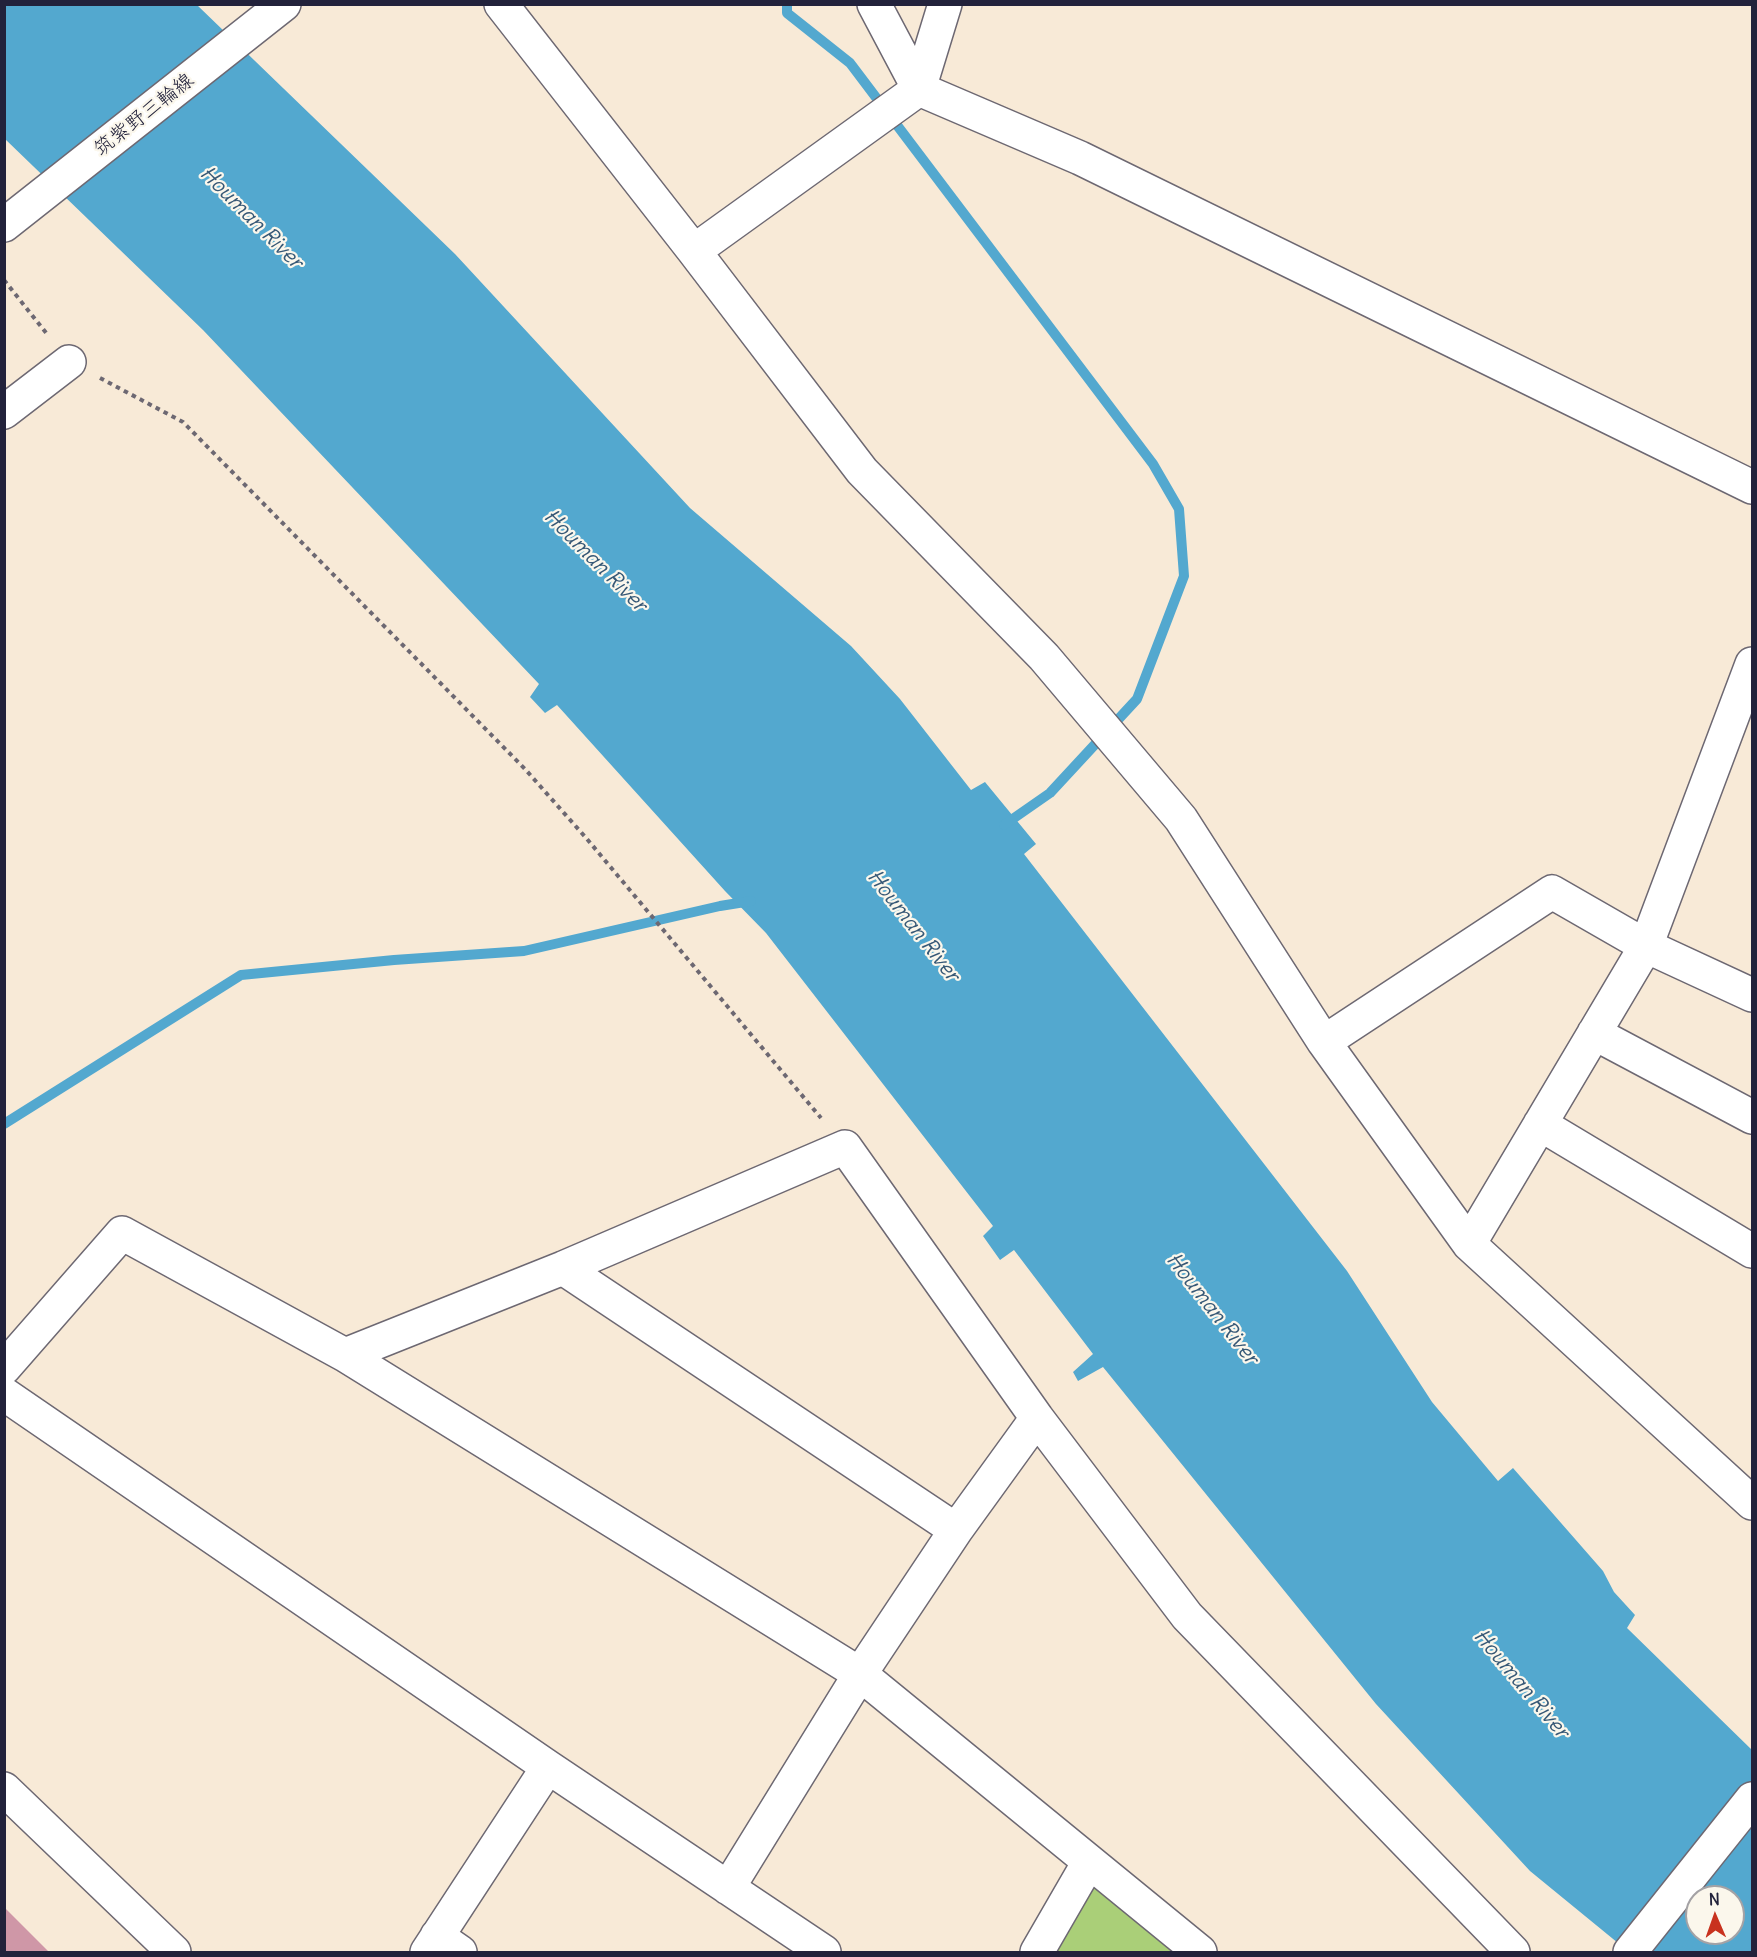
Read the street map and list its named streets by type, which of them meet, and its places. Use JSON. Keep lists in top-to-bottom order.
{
  "streets": {
    "street": ["筑紫野三輪線"]
  },
  "water": ["Houman River"],
  "north": "top"
}
